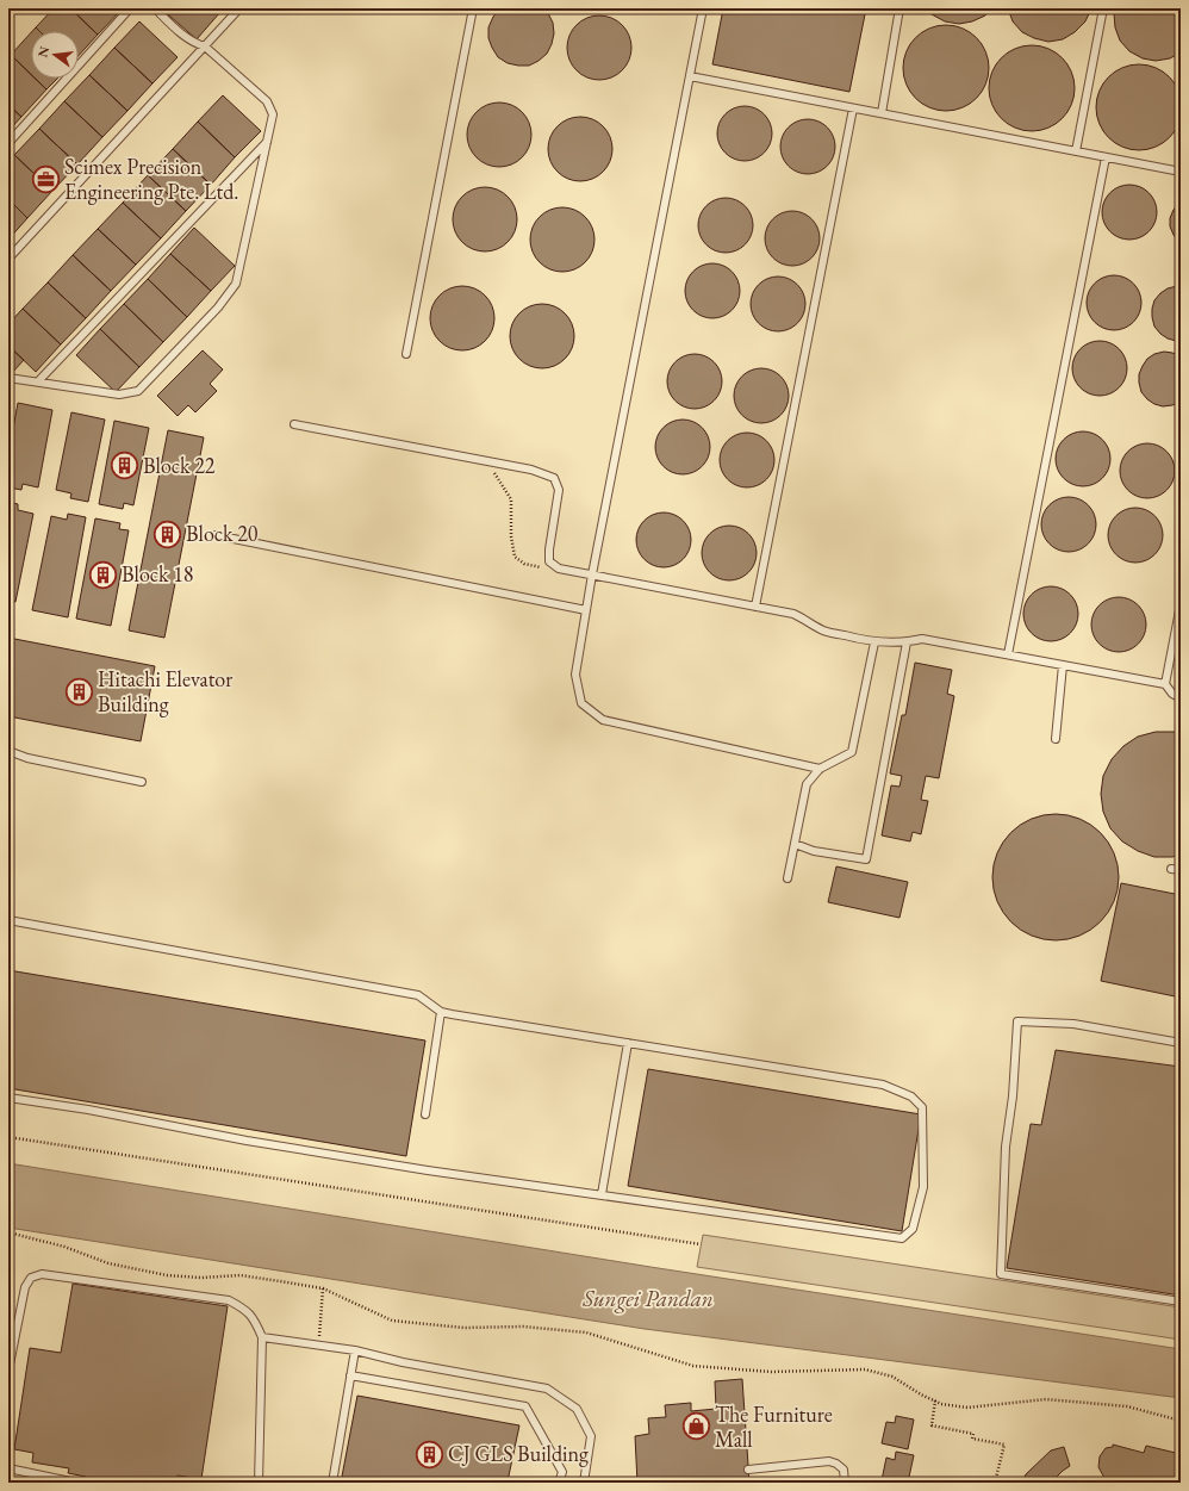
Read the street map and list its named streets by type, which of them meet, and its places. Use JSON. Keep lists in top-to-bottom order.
{
  "water": ["Sungei Pandan"],
  "places": {
    "office": ["Scimex Precision Engineering Pte. Ltd."],
    "building": [
      "Block 22",
      "Block 20",
      "Block 18",
      "Hitachi Elevator Building",
      "CJ GLS Building"
    ],
    "shop": ["The Furniture Mall"]
  },
  "north": "left"
}
